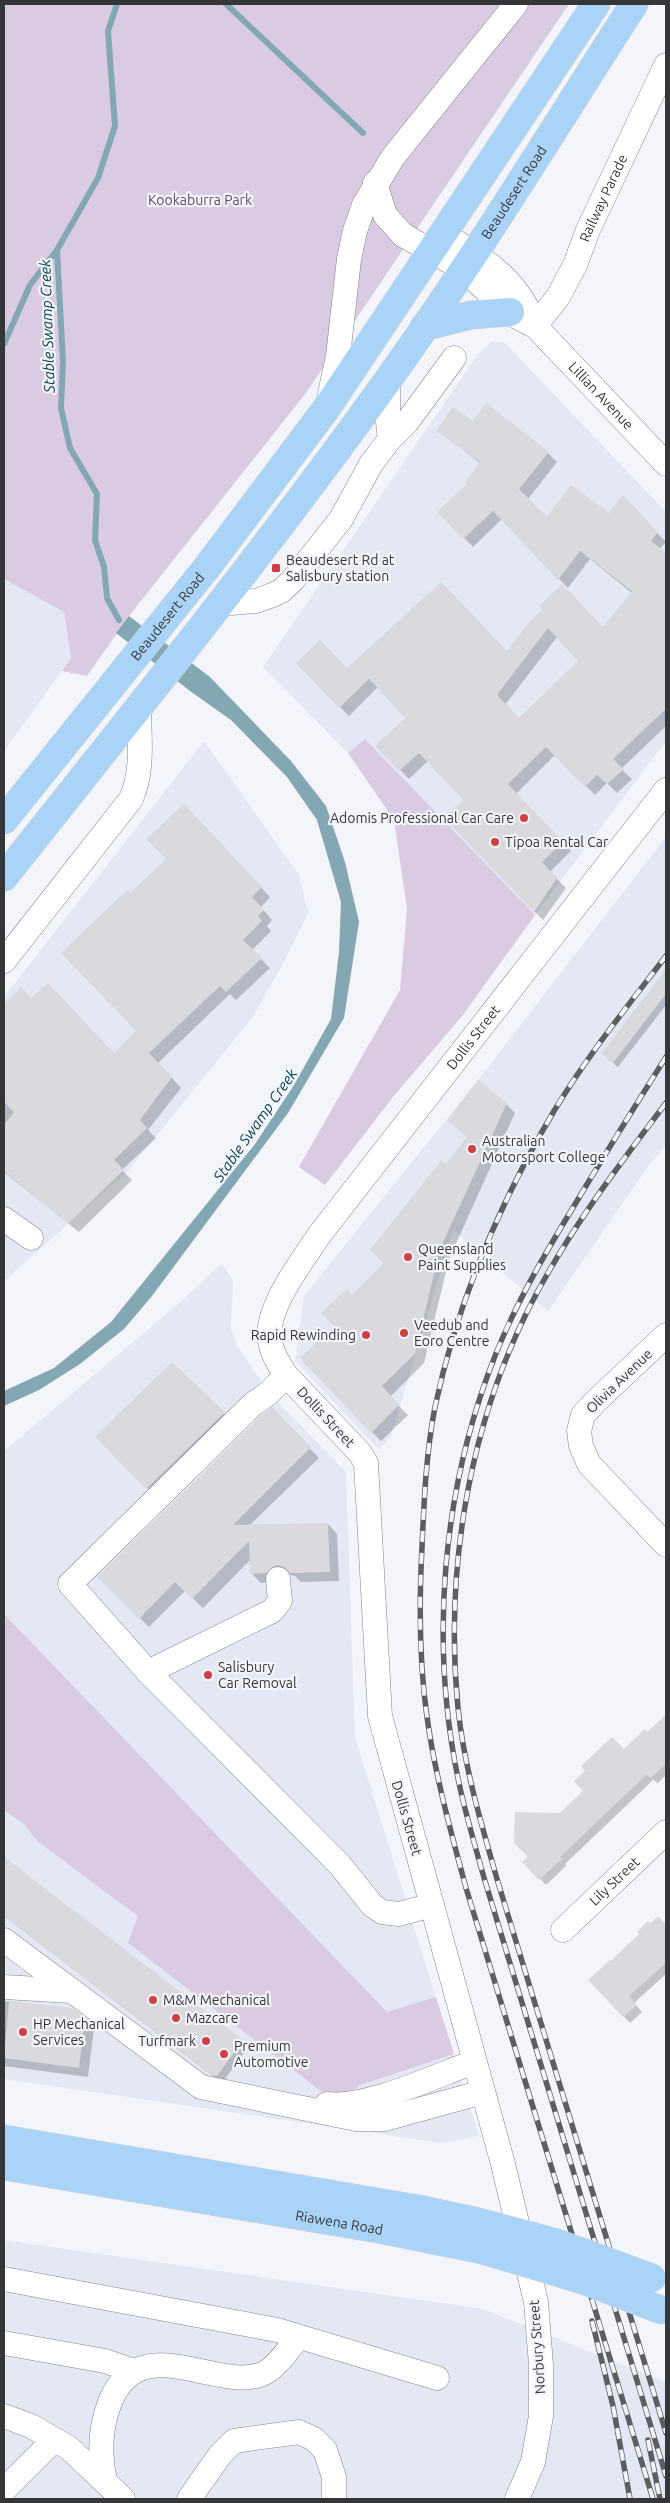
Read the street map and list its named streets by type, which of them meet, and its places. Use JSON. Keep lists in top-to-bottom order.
{
  "streets": {
    "highway": ["Beaudesert Road", "Riawena Road"],
    "street": [
      "Railway Parade",
      "Lillian Avenue",
      "Dollis Street",
      "Olivia Avenue",
      "Lily Street",
      "Norbury Street"
    ]
  },
  "crossings": [
    ["Beaudesert Road", "Lillian Avenue"],
    ["Railway Parade", "Lillian Avenue"],
    ["Dollis Street", "Norbury Street"]
  ],
  "water": ["Stable Swamp Creek"],
  "parks": ["Kookaburra Park"],
  "places": {
    "transit": ["Beaudesert Rd at Salisbury station"],
    "other": [
      "Adomis Professional Car Care",
      "Tipoa Rental Car",
      "Australian Motorsport College",
      "Queensland Paint Supplies",
      "Veedub and Eoro Centre",
      "Rapid Rewinding",
      "Salisbury Car Removal",
      "M&M Mechanical",
      "Mazcare",
      "HP Mechanical Services",
      "Turfmark",
      "Premium Automotive"
    ]
  }
}
